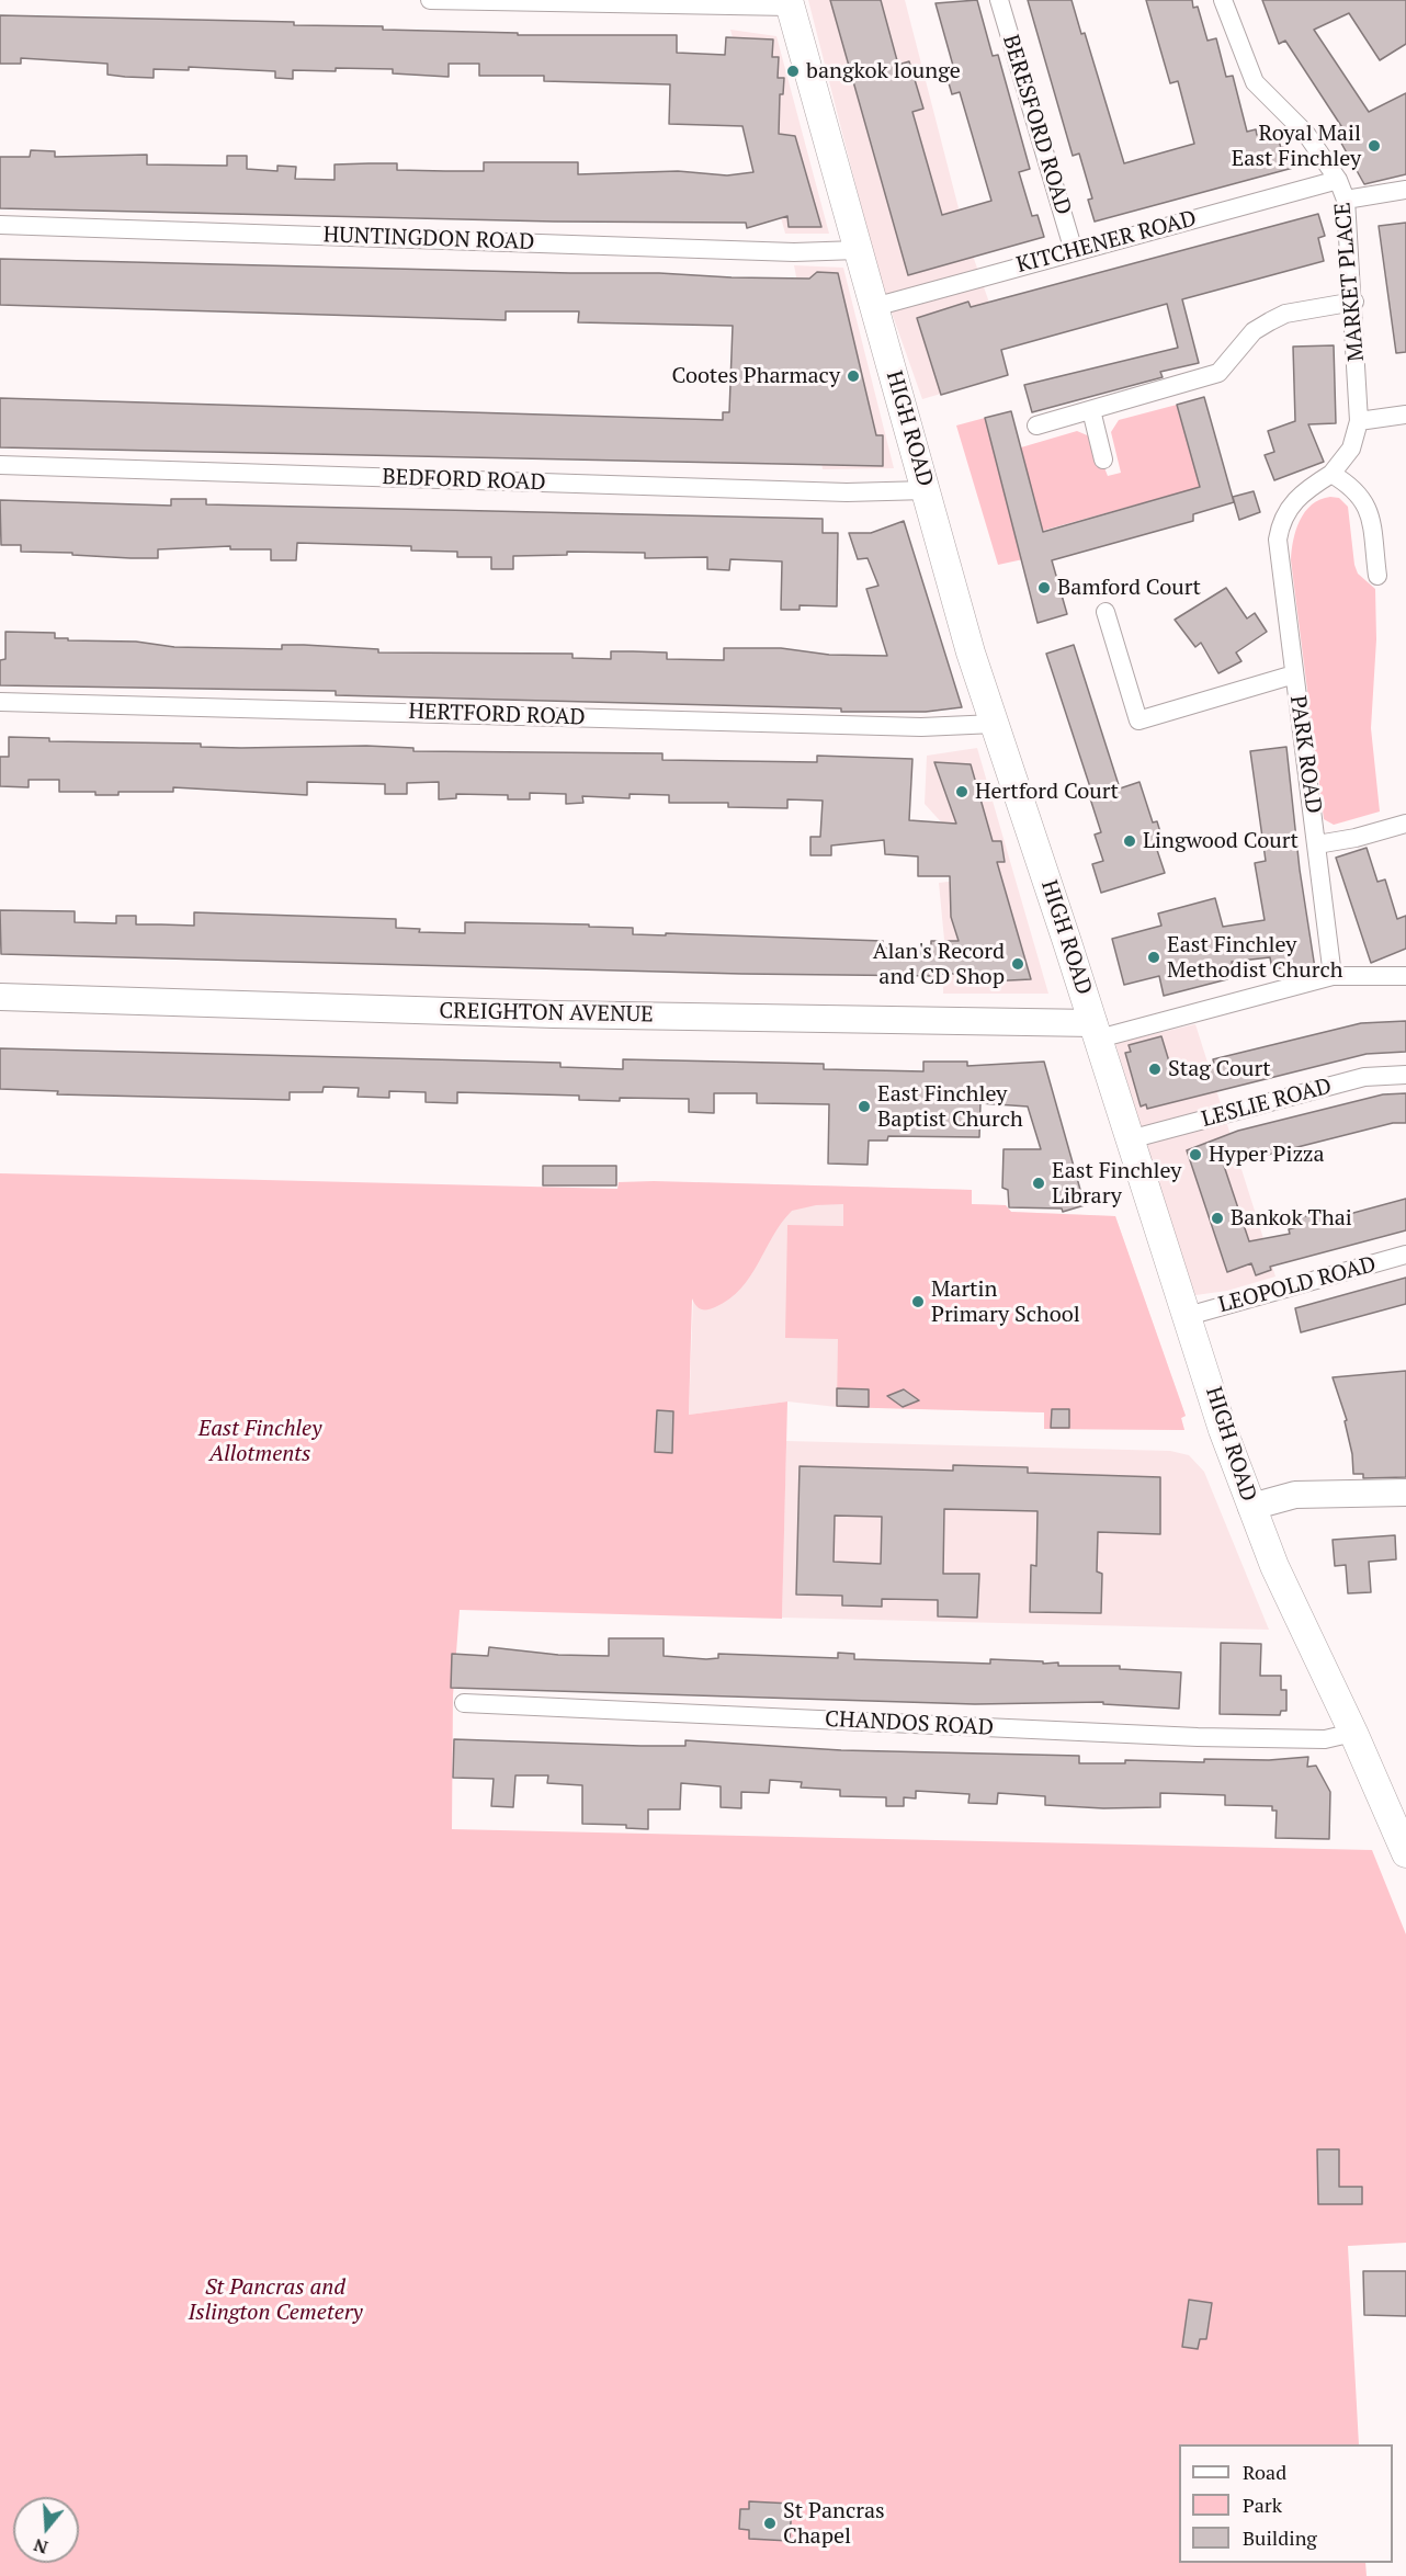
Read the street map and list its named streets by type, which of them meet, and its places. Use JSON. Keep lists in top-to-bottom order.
{
  "streets": {
    "main road": ["HIGH ROAD"],
    "street": [
      "BERESFORD ROAD",
      "HUNTINGDON ROAD",
      "KITCHENER ROAD",
      "MARKET PLACE",
      "BEDFORD ROAD",
      "HERTFORD ROAD",
      "PARK ROAD",
      "CREIGHTON AVENUE",
      "LESLIE ROAD",
      "LEOPOLD ROAD",
      "CHANDOS ROAD"
    ]
  },
  "crossings": [
    ["BERESFORD ROAD", "KITCHENER ROAD"],
    ["HUNTINGDON ROAD", "HIGH ROAD"],
    ["KITCHENER ROAD", "MARKET PLACE"],
    ["KITCHENER ROAD", "HIGH ROAD"],
    ["MARKET PLACE", "PARK ROAD"],
    ["HIGH ROAD", "BEDFORD ROAD"],
    ["HIGH ROAD", "HERTFORD ROAD"],
    ["HIGH ROAD", "CREIGHTON AVENUE"],
    ["HIGH ROAD", "LESLIE ROAD"],
    ["HIGH ROAD", "LEOPOLD ROAD"],
    ["HIGH ROAD", "CHANDOS ROAD"]
  ],
  "parks": ["East Finchley Allotments", "St Pancras and Islington Cemetery"],
  "places": [
    "bangkok lounge",
    "Royal Mail East Finchley",
    "Cootes Pharmacy",
    "Bamford Court",
    "Hertford Court",
    "Lingwood Court",
    "East Finchley Methodist Church",
    "Alan's Record and CD Shop",
    "Stag Court",
    "East Finchley Baptist Church",
    "Hyper Pizza",
    "East Finchley Library",
    "Bankok Thai",
    "Martin Primary School",
    "St Pancras Chapel"
  ],
  "legend": ["Road", "Park", "Building"],
  "north": "bottom"
}
